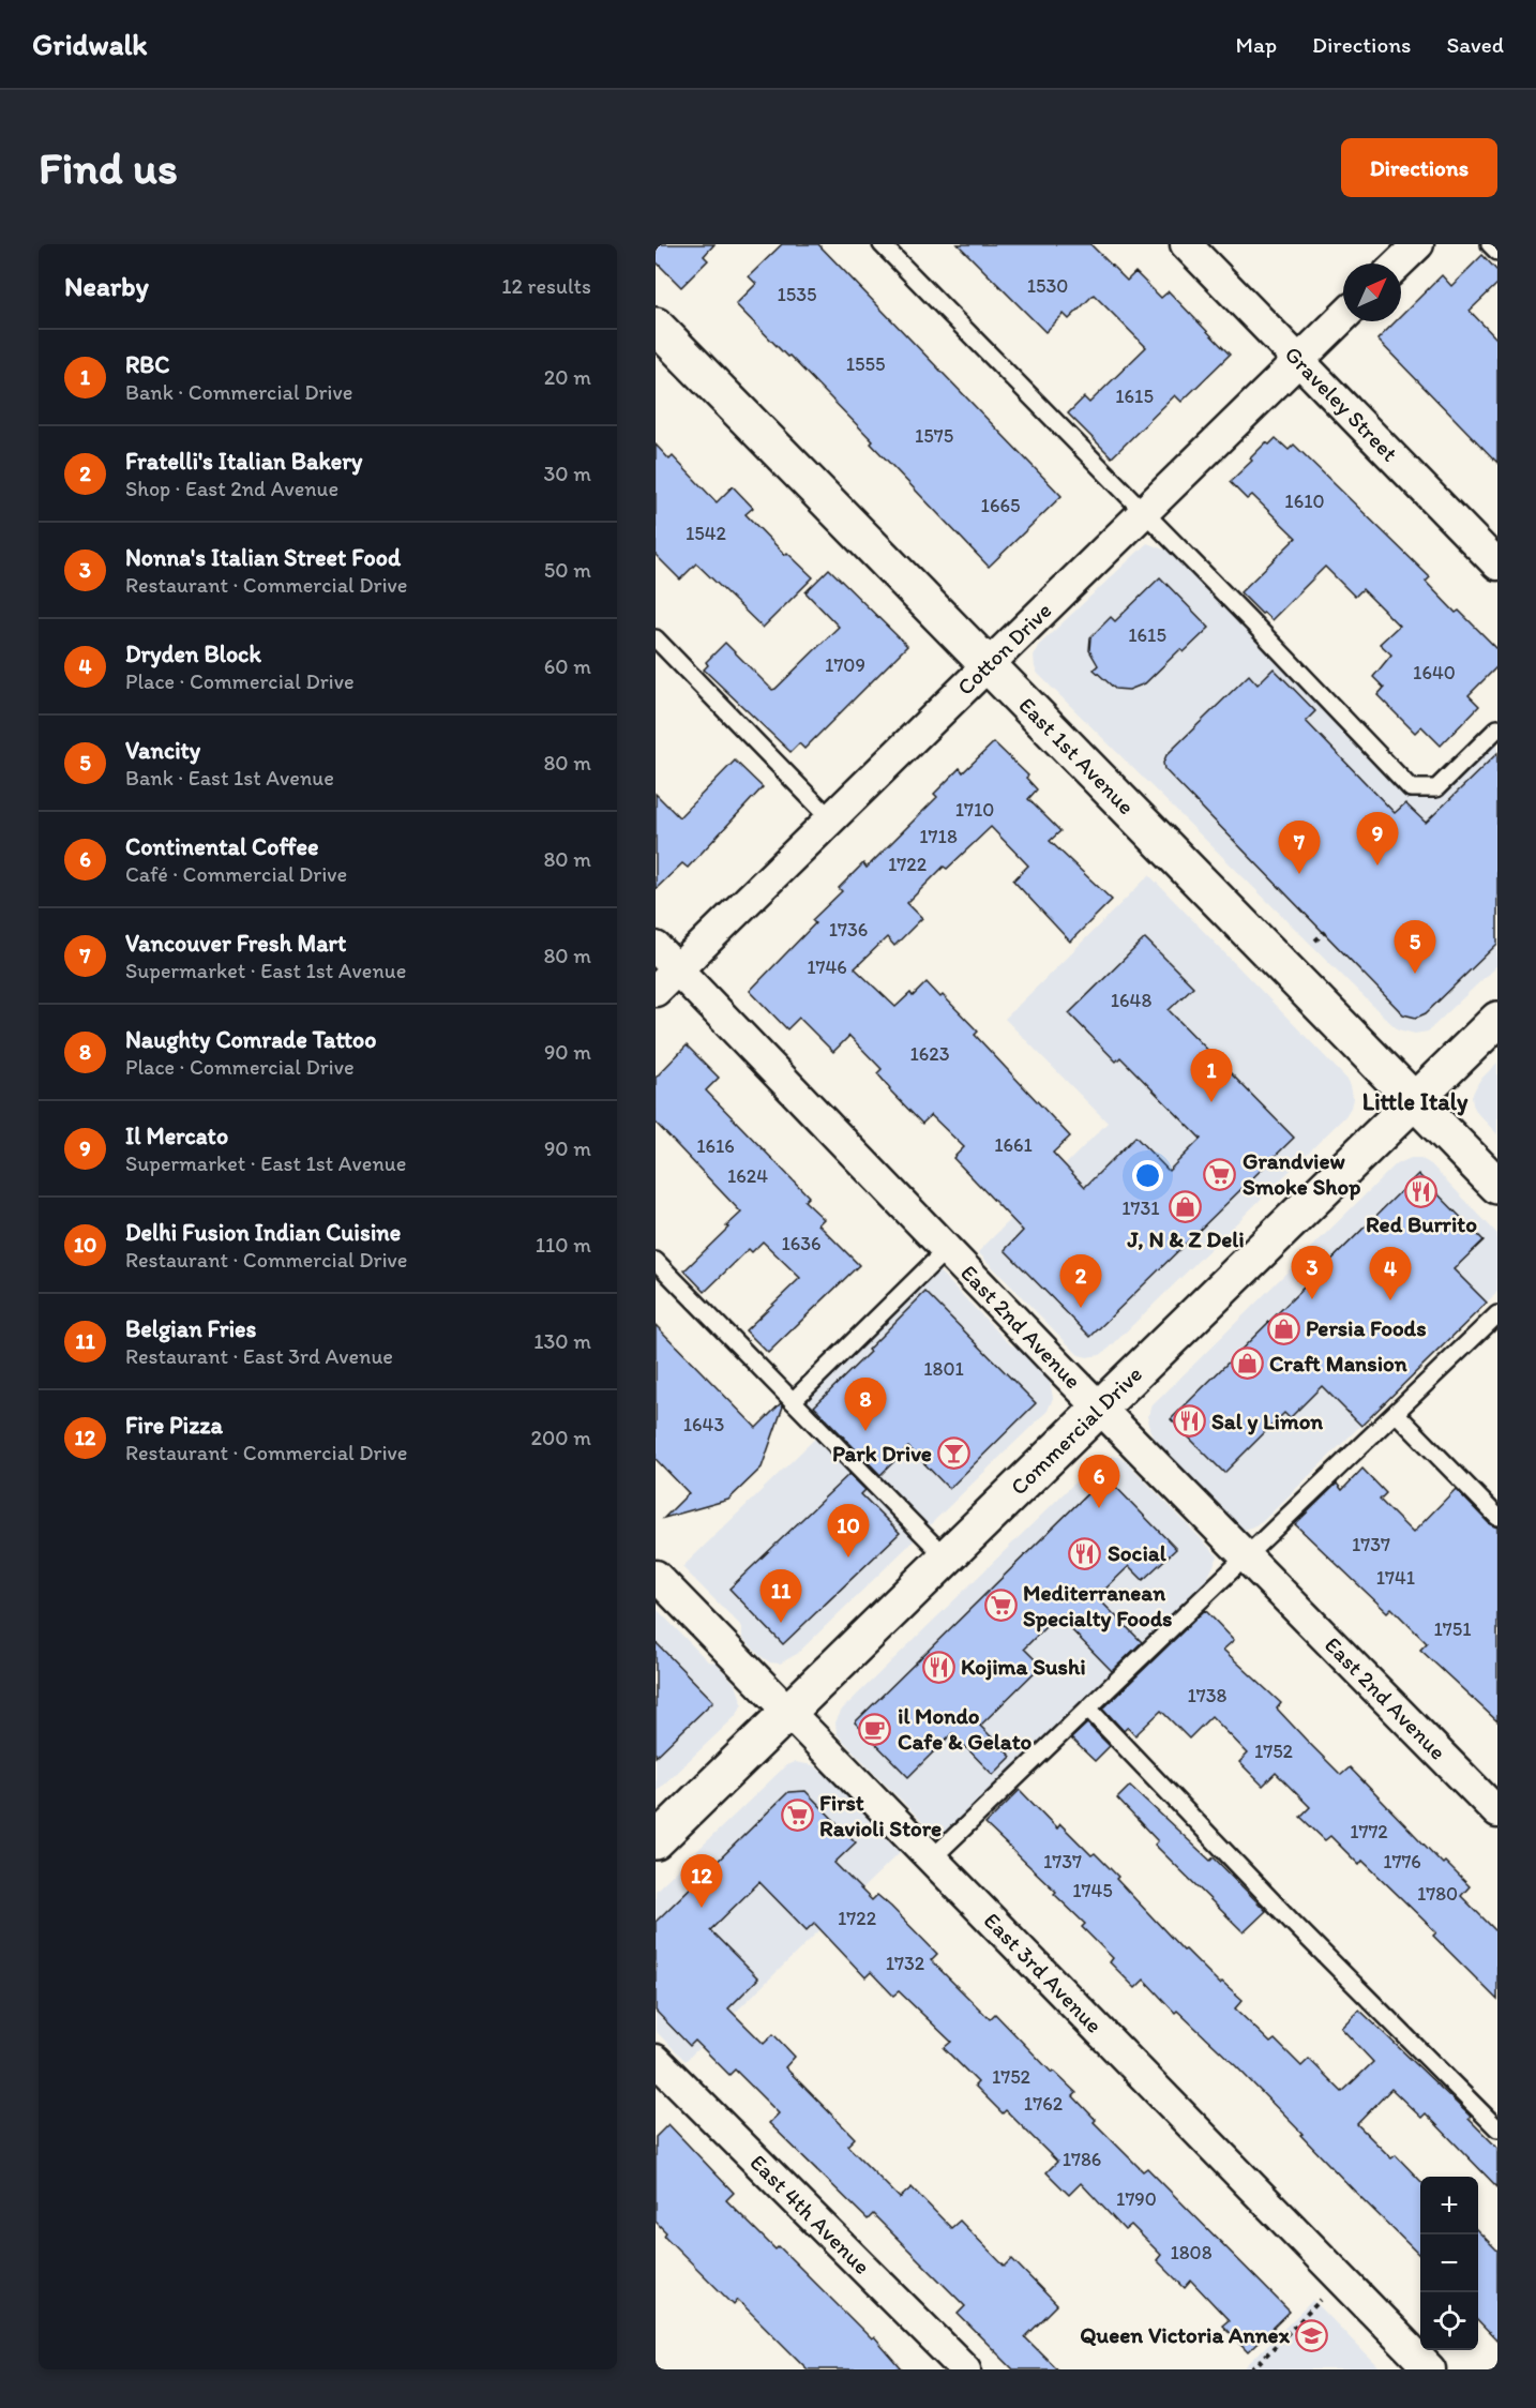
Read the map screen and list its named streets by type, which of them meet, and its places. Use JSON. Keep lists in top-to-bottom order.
{
  "streets": {
    "main road": ["East 1st Avenue", "Commercial Drive"],
    "street": [
      "Graveley Street",
      "Cotton Drive",
      "East 2nd Avenue",
      "East 3rd Avenue",
      "East 4th Avenue"
    ]
  },
  "crossings": [
    ["Graveley Street", "Cotton Drive"],
    ["Cotton Drive", "East 1st Avenue"],
    ["Cotton Drive", "East 2nd Avenue"],
    ["East 1st Avenue", "Commercial Drive"],
    ["East 2nd Avenue", "Commercial Drive"],
    ["Commercial Drive", "East 3rd Avenue"]
  ],
  "districts": ["Little Italy"],
  "places": {
    "supermarket": ["Grandview Smoke Shop", "Mediterranean Specialty Foods", "First Ravioli Store"],
    "restaurant": [
      "Red Burrito",
      "Sal y Limon",
      "Social",
      "Kojima Sushi"
    ],
    "shop": ["J, N & Z Deli", "Persia Foods", "Craft Mansion"],
    "bar": ["Park Drive"],
    "cafe": ["il Mondo Cafe & Gelato"],
    "school or university": ["Queen Victoria Annex"]
  },
  "house_numbers": [
    "1530",
    "1535",
    "1555",
    "1615",
    "1575",
    "1610",
    "1665",
    "1542",
    "1615",
    "1709",
    "1640",
    "1710",
    "1718",
    "1722",
    "1736",
    "1746",
    "1648",
    "1623",
    "1661",
    "1616",
    "1624",
    "1731",
    "1636",
    "1801",
    "1643",
    "1737",
    "1741",
    "1751",
    "1738",
    "1752",
    "1772",
    "1737",
    "1776",
    "1745",
    "1780",
    "1722",
    "1732",
    "1752",
    "1762",
    "1786",
    "1790",
    "1808"
  ],
  "north": "top right",
  "page": {
    "header": "Gridwalk",
    "nav": ["Map", "Directions", "Saved"],
    "buttons": "Directions",
    "title": "Find us",
    "heading": ["Nearby", "12 results"],
    "list": [
      {
        "mark": "1",
        "name": "RBC",
        "note": "Bank · Commercial Drive",
        "value": "20 m"
      },
      {
        "mark": "2",
        "name": "Fratelli's Italian Bakery",
        "note": "Shop · East 2nd Avenue",
        "value": "30 m"
      },
      {
        "mark": "3",
        "name": "Nonna's Italian Street Food",
        "note": "Restaurant · Commercial Drive",
        "value": "50 m"
      },
      {
        "mark": "4",
        "name": "Dryden Block",
        "note": "Place · Commercial Drive",
        "value": "60 m"
      },
      {
        "mark": "5",
        "name": "Vancity",
        "note": "Bank · East 1st Avenue",
        "value": "80 m"
      },
      {
        "mark": "6",
        "name": "Continental Coffee",
        "note": "Café · Commercial Drive",
        "value": "80 m"
      },
      {
        "mark": "7",
        "name": "Vancouver Fresh Mart",
        "note": "Supermarket · East 1st Avenue",
        "value": "80 m"
      },
      {
        "mark": "8",
        "name": "Naughty Comrade Tattoo",
        "note": "Place · Commercial Drive",
        "value": "90 m"
      },
      {
        "mark": "9",
        "name": "Il Mercato",
        "note": "Supermarket · East 1st Avenue",
        "value": "90 m"
      },
      {
        "mark": "10",
        "name": "Delhi Fusion Indian Cuisine",
        "note": "Restaurant · Commercial Drive",
        "value": "110 m"
      },
      {
        "mark": "11",
        "name": "Belgian Fries",
        "note": "Restaurant · East 3rd Avenue",
        "value": "130 m"
      },
      {
        "mark": "12",
        "name": "Fire Pizza",
        "note": "Restaurant · Commercial Drive",
        "value": "200 m"
      }
    ],
    "pins": [
      "9",
      "7",
      "5",
      "1",
      "3",
      "4",
      "2",
      "8",
      "6",
      "10",
      "11",
      "12"
    ],
    "map_buttons": ["+", "−"]
  }
}
